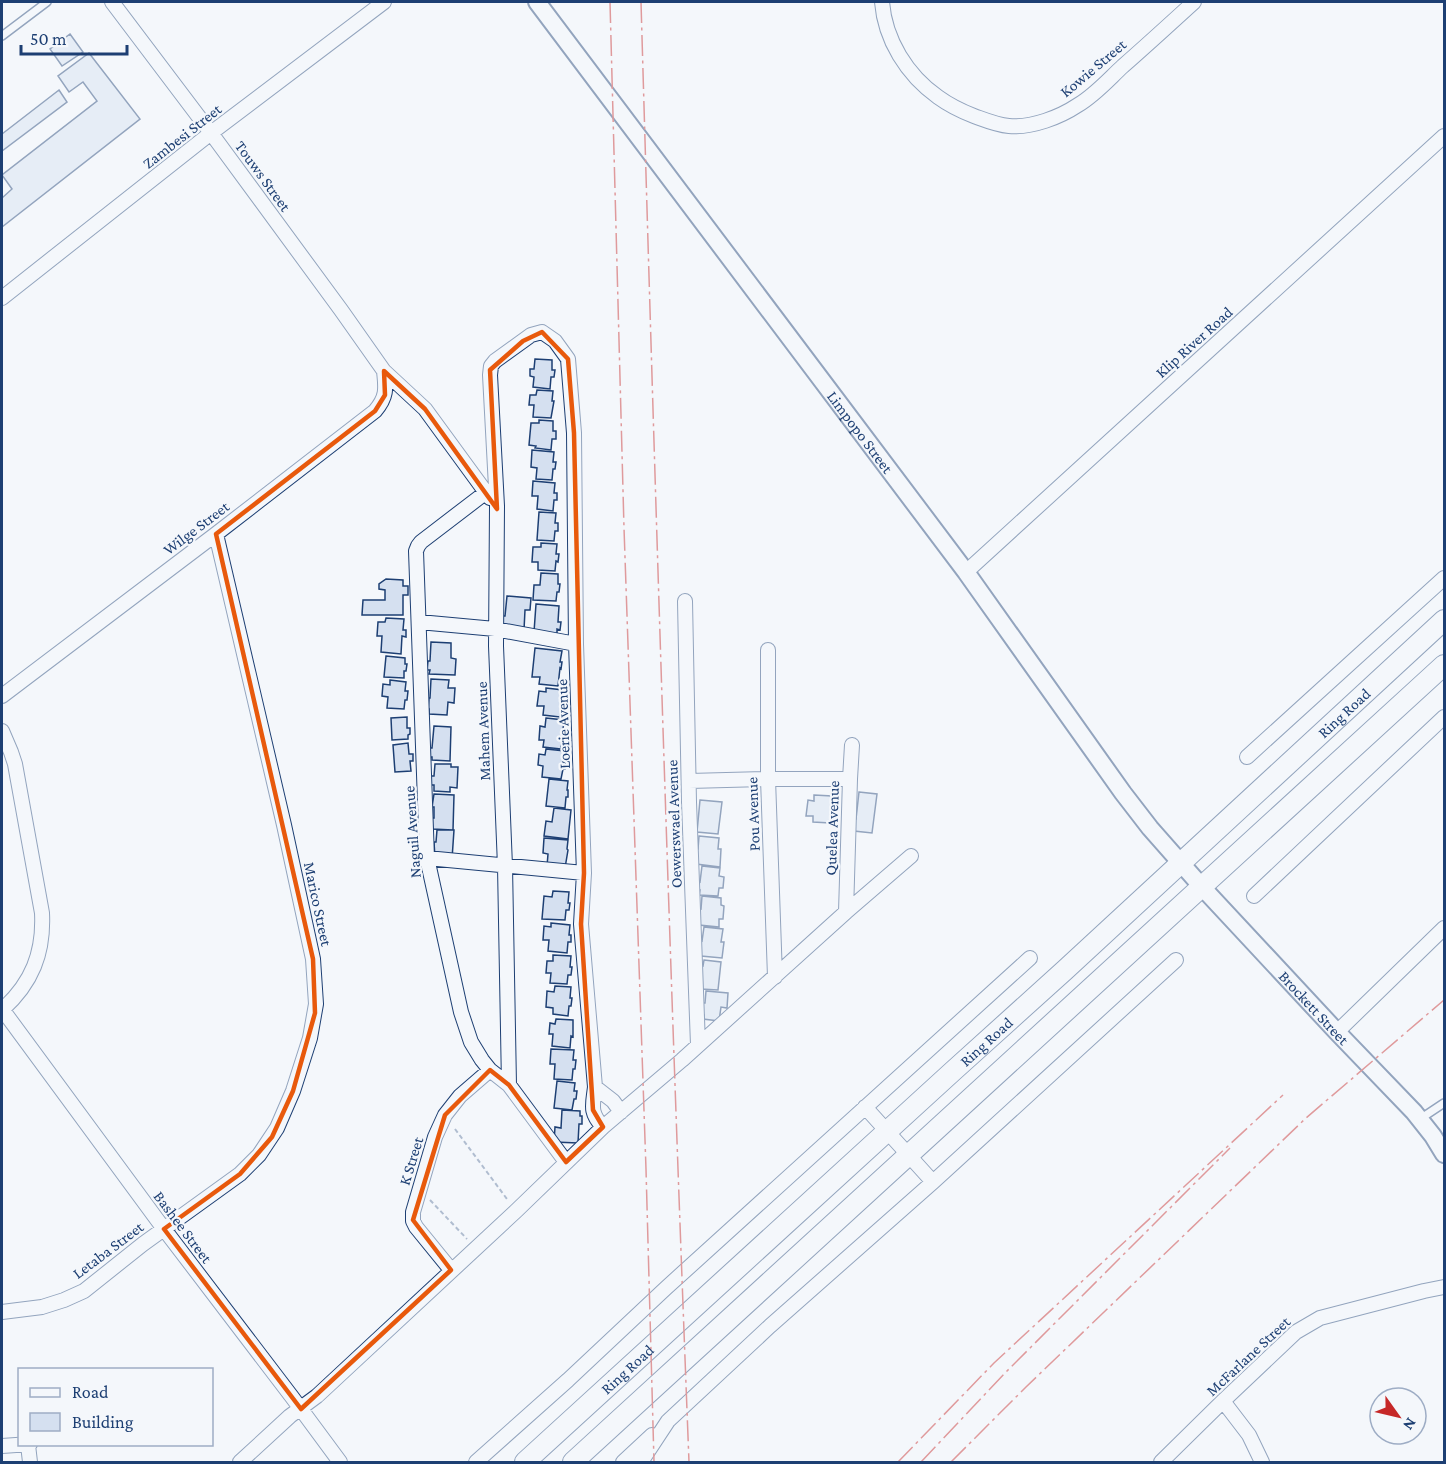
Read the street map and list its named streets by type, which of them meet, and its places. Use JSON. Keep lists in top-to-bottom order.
{
  "streets": {
    "main road": ["Ring Road"],
    "street": [
      "Kowie Street",
      "Zambesi Street",
      "Touws Street",
      "Klip River Road",
      "Limpopo Street",
      "Wilge Street",
      "Loerie Avenue",
      "Mahem Avenue",
      "Pou Avenue",
      "Oewerswael Avenue",
      "Quelea Avenue",
      "Naguil Avenue",
      "Marico Street",
      "Brockett Street",
      "K Street",
      "Bashee Street",
      "Letaba Street",
      "McFarlane Street"
    ]
  },
  "crossings": [
    ["Zambesi Street", "Touws Street"],
    ["Touws Street", "Wilge Street"],
    ["Touws Street", "Mahem Avenue"],
    ["Touws Street", "Naguil Avenue"],
    ["Klip River Road", "Limpopo Street"],
    ["Limpopo Street", "Ring Road"],
    ["Limpopo Street", "Brockett Street"],
    ["Wilge Street", "Marico Street"],
    ["Ring Road", "Brockett Street"],
    ["Loerie Avenue", "Mahem Avenue"],
    ["Mahem Avenue", "Naguil Avenue"],
    ["Naguil Avenue", "K Street"],
    ["Marico Street", "Bashee Street"],
    ["Marico Street", "Letaba Street"],
    ["Bashee Street", "Letaba Street"]
  ],
  "legend": ["Road", "Building"],
  "scale_bar": "50 m",
  "north": "bottom right"
}
